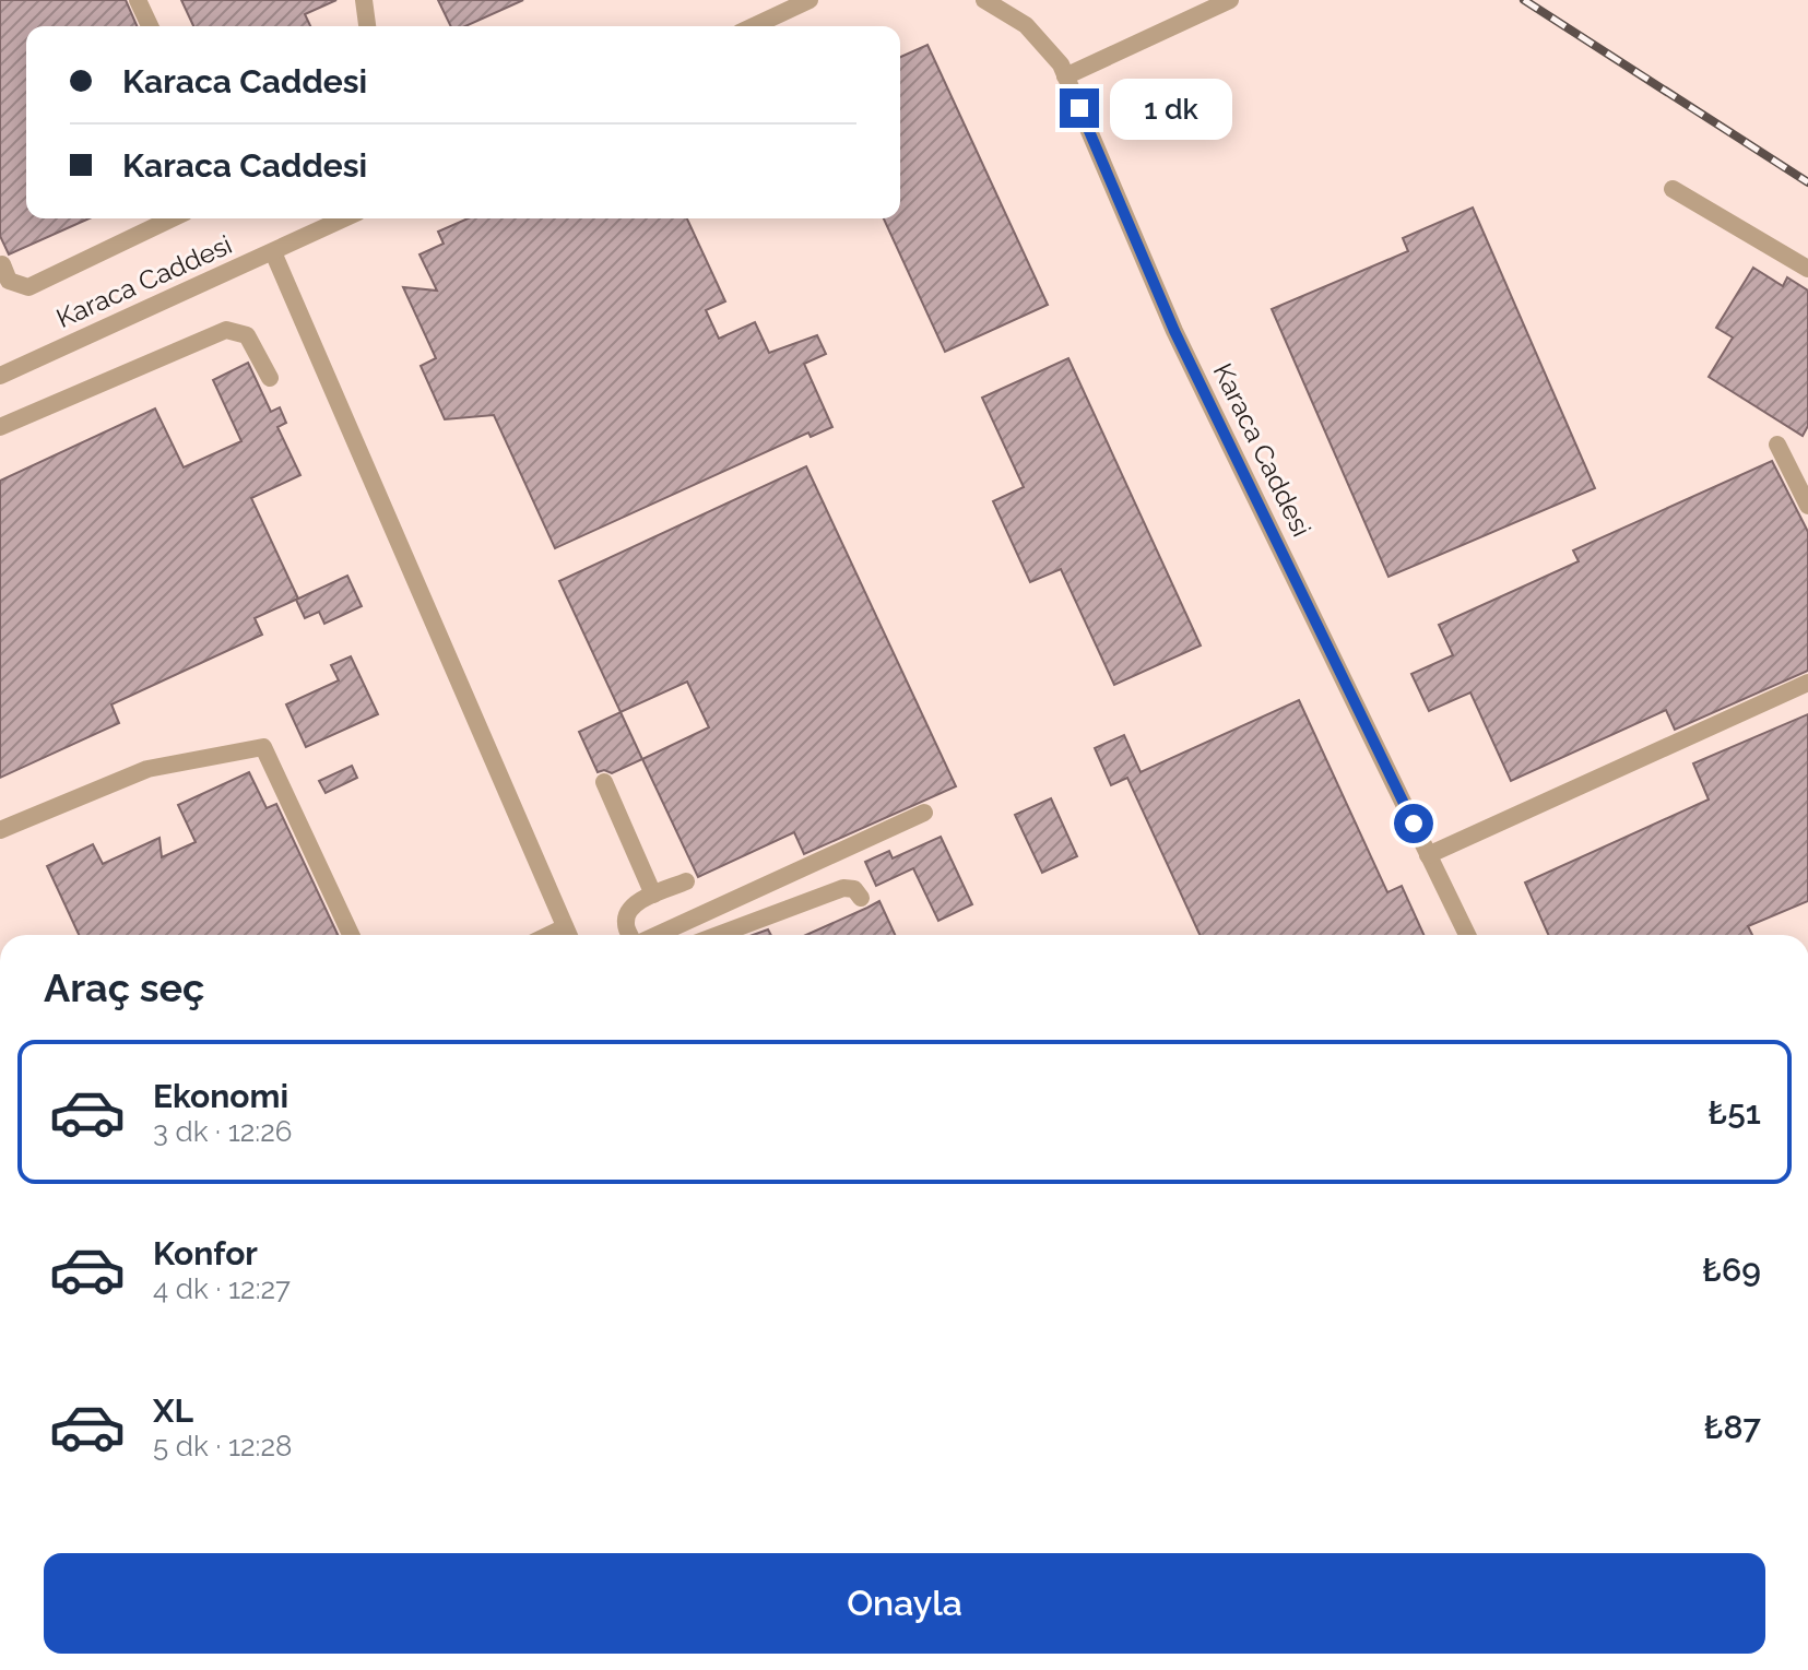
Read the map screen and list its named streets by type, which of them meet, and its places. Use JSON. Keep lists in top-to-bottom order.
{
  "streets": {
    "street": ["Karaca Caddesi"]
  },
  "page": {
    "banner": ["Karaca Caddesi", "Karaca Caddesi"],
    "bubble": "1 dk",
    "heading": "Araç seç",
    "list": [
      {
        "name": "Ekonomi",
        "note": "3 dk · 12:26",
        "value": "₺51"
      },
      {
        "name": "Konfor",
        "note": "4 dk · 12:27",
        "value": "₺69"
      },
      {
        "name": "XL",
        "note": "5 dk · 12:28",
        "value": "₺87"
      }
    ],
    "buttons": "Onayla"
  }
}
